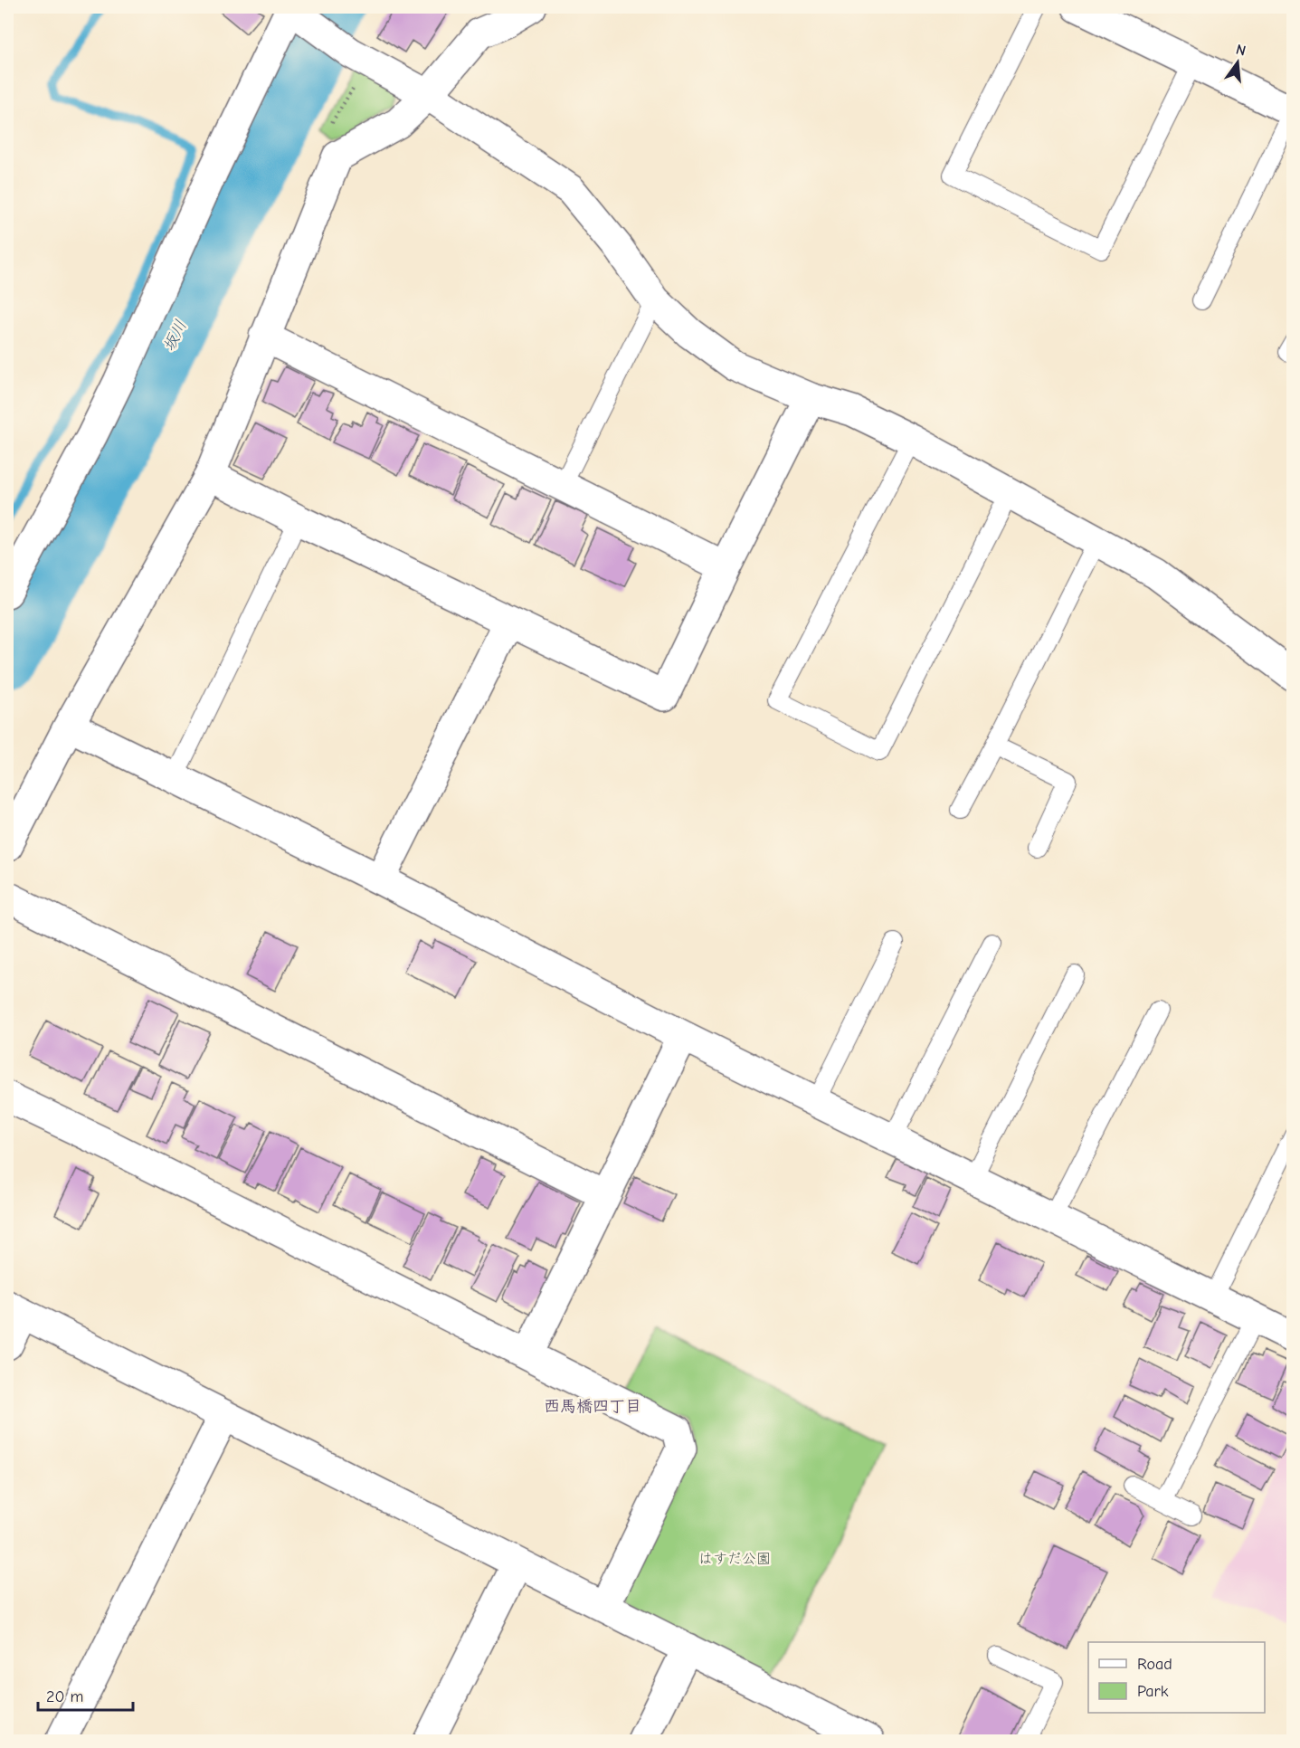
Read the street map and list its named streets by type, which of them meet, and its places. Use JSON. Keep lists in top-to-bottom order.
{
  "districts": ["西馬橋四丁目"],
  "water": ["坂川"],
  "parks": ["はすだ公園"],
  "legend": ["Road", "Park"],
  "scale_bar": "20 m",
  "north": "top"
}
